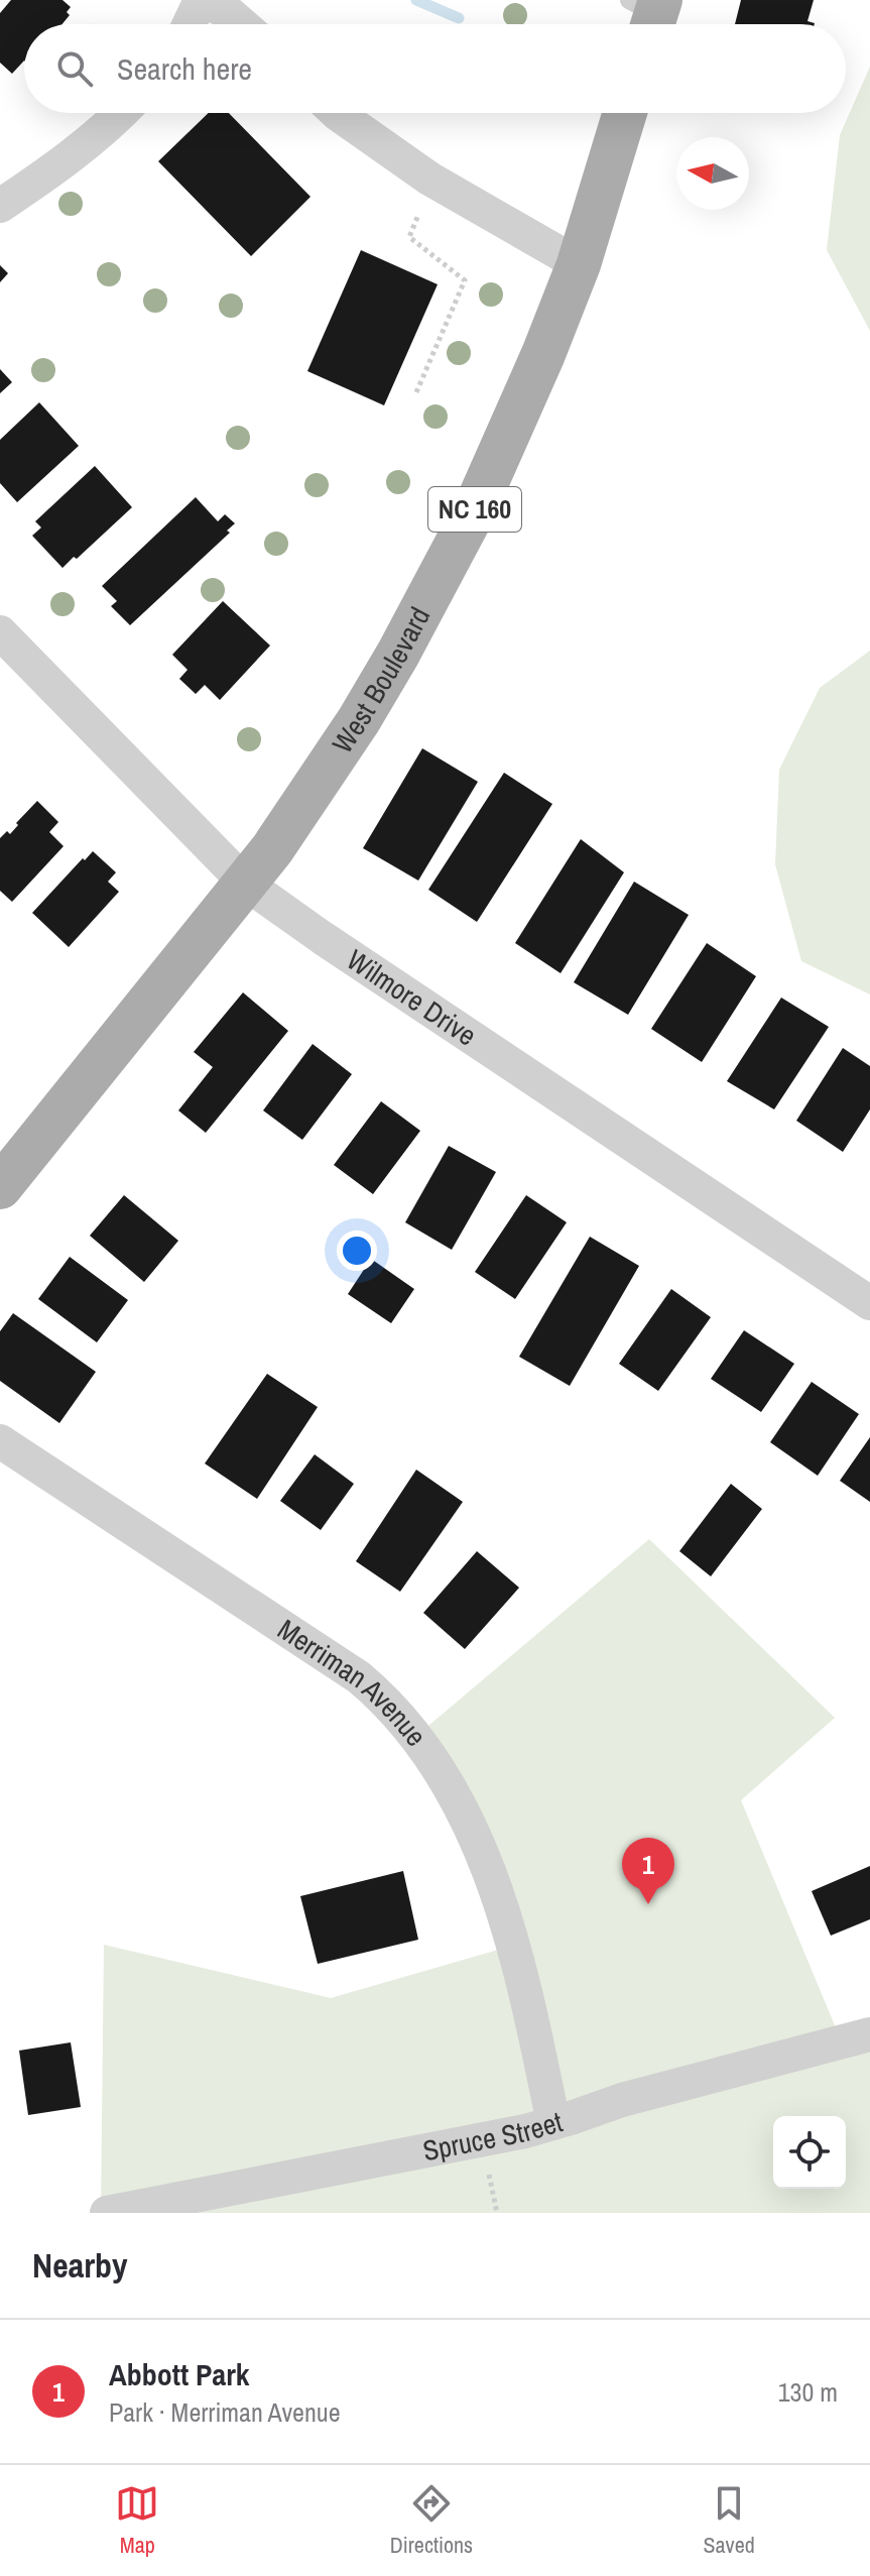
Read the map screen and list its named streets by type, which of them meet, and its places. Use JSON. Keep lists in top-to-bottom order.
{
  "streets": {
    "main road": ["NC 160", "West Boulevard"],
    "street": ["Wilmore Drive", "Merriman Avenue", "Spruce Street"]
  },
  "crossings": [
    ["West Boulevard", "Wilmore Drive"],
    ["Merriman Avenue", "Spruce Street"]
  ],
  "north": "left",
  "page": {
    "search": "Search here",
    "pins": "1",
    "heading": "Nearby",
    "list": [
      {
        "mark": "1",
        "name": "Abbott Park",
        "note": "Park · Merriman Avenue",
        "value": "130 m"
      }
    ],
    "nav": ["Map", "Directions", "Saved"]
  }
}
